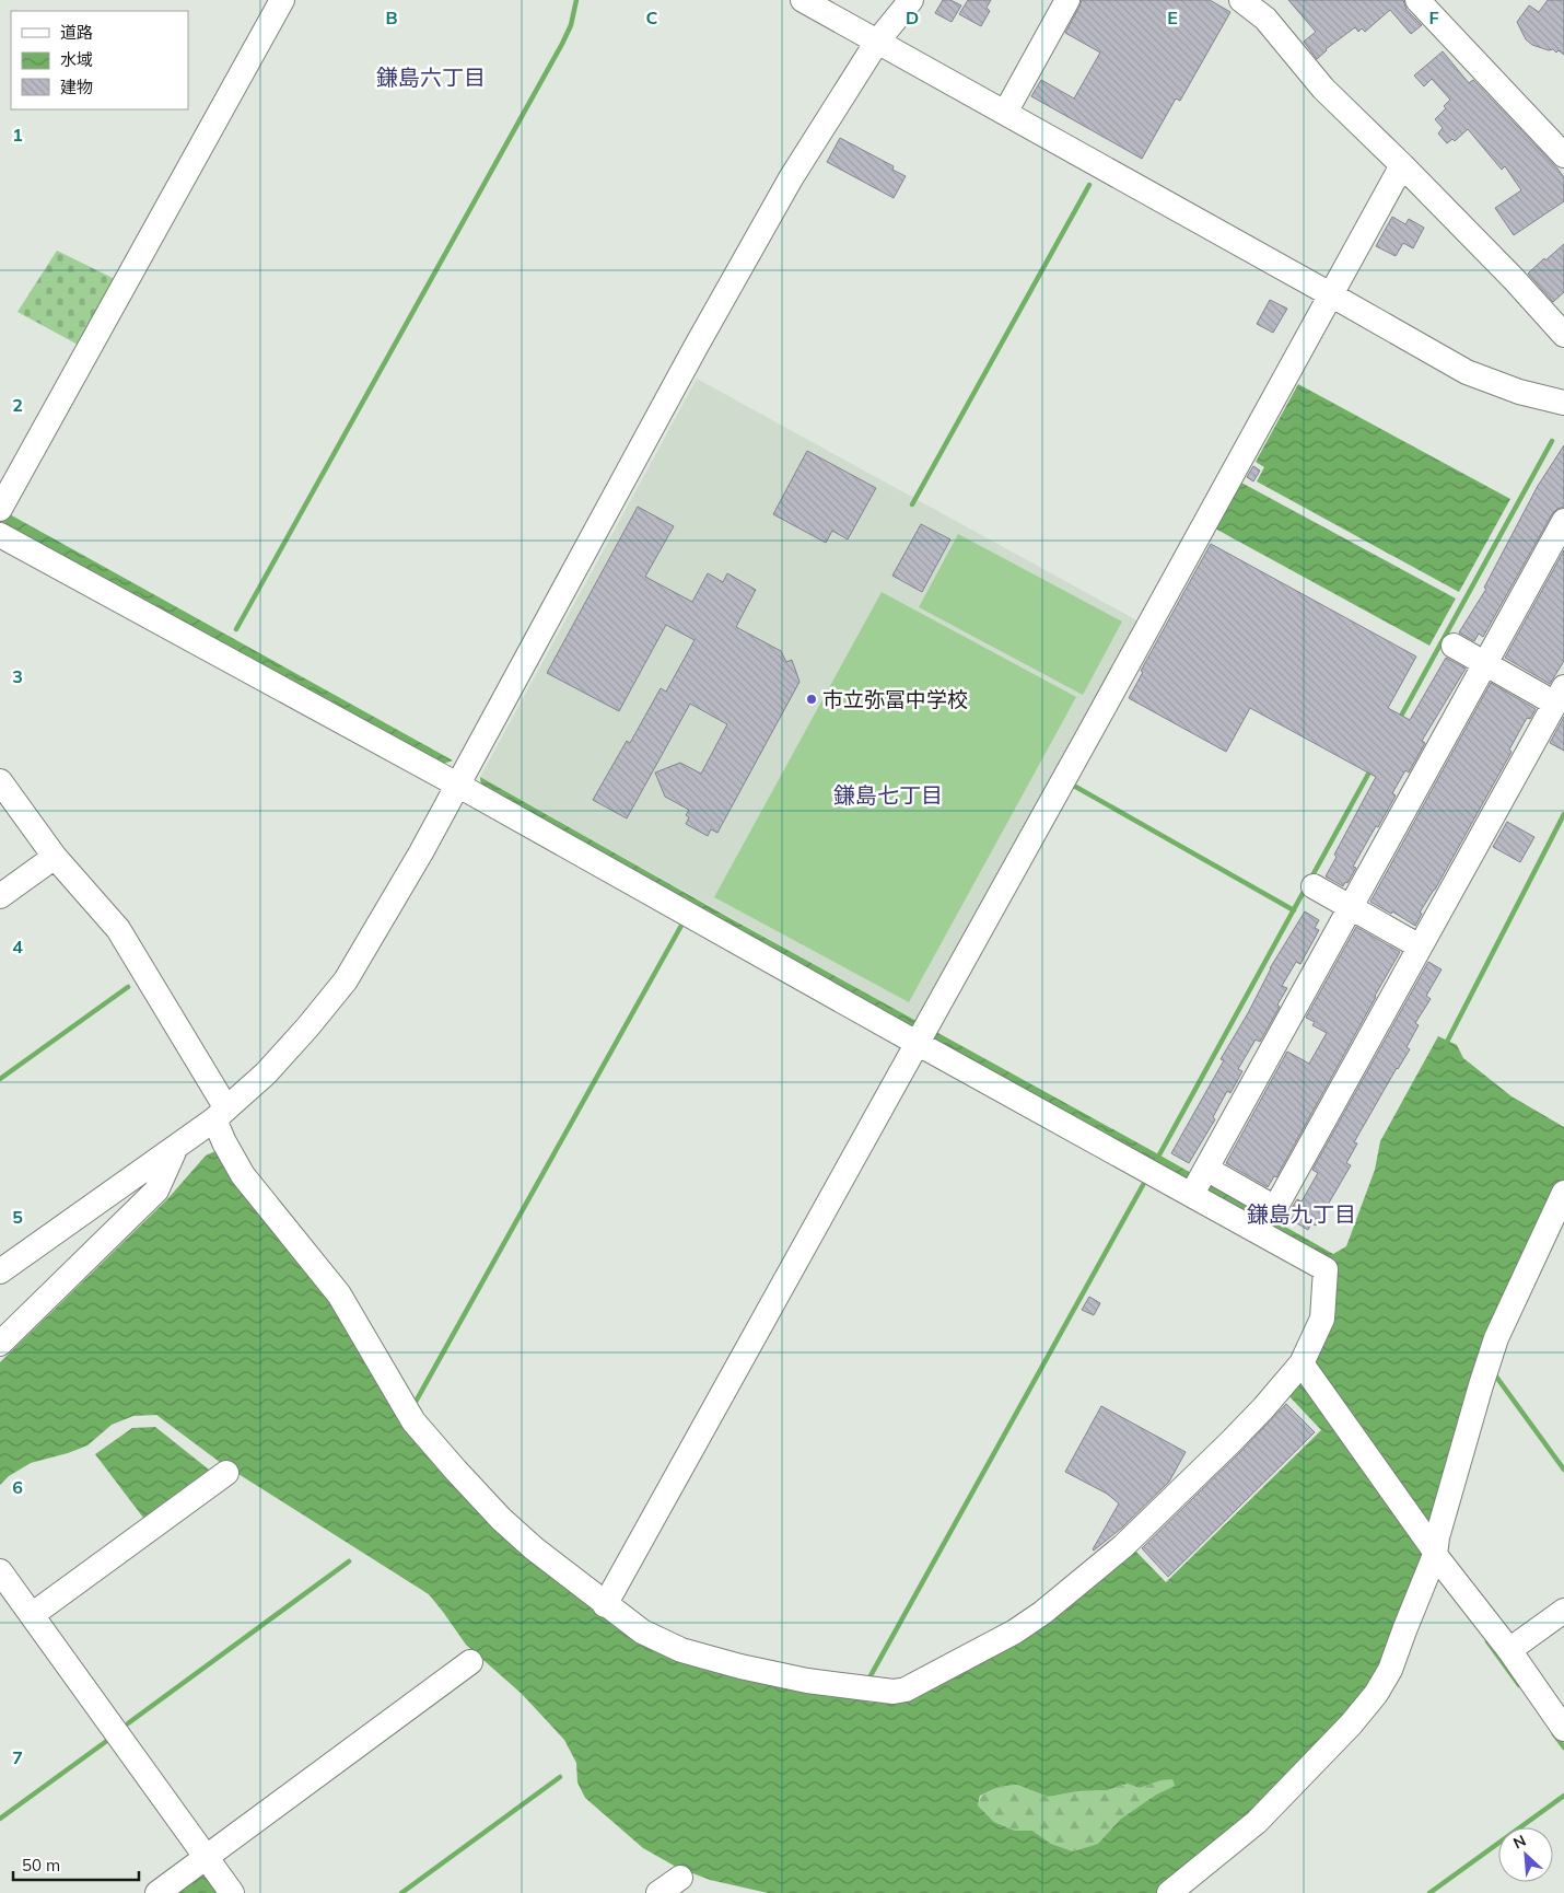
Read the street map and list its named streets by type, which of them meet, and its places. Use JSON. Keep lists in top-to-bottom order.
{
  "districts": ["鎌島六丁目", "鎌島七丁目", "鎌島九丁目"],
  "places": ["市立弥冨中学校"],
  "legend": ["道路", "水域", "建物"],
  "scale_bar": "50 m",
  "north": "top left",
  "grid": {
    "columns": [
      "B",
      "C",
      "D",
      "E",
      "F"
    ],
    "rows": [
      "1",
      "2",
      "3",
      "4",
      "5",
      "6",
      "7"
    ]
  }
}
